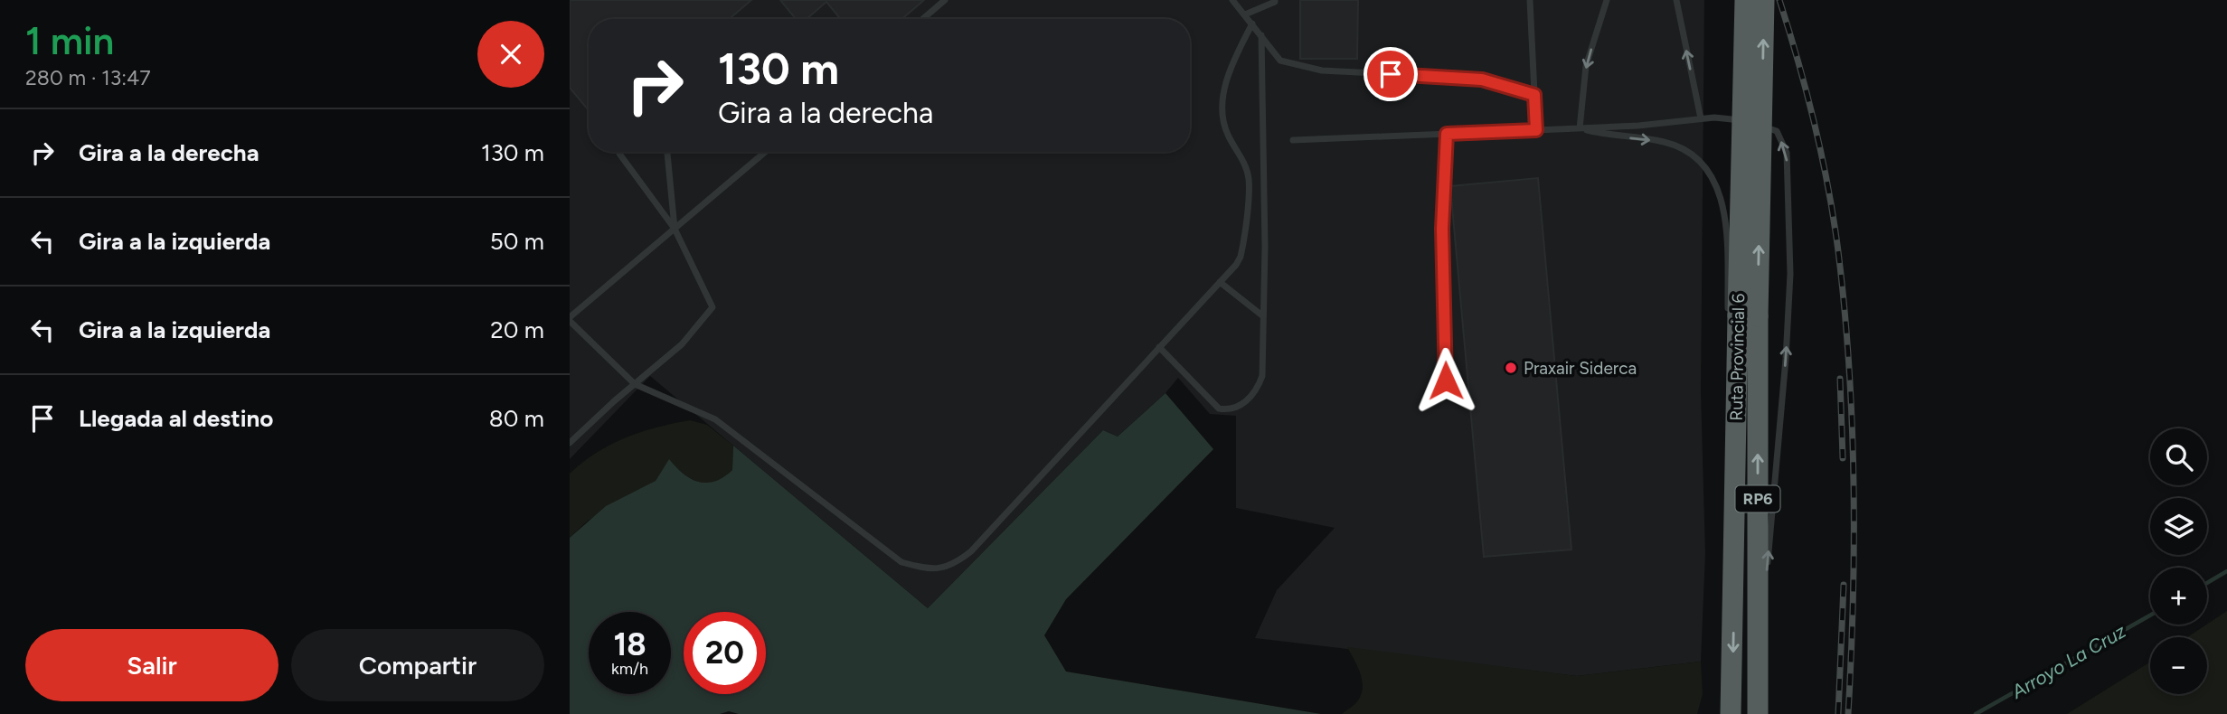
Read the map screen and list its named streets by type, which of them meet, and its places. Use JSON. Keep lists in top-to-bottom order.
{
  "streets": {
    "highway": ["Ruta Provincial 6", "RP6"]
  },
  "water": ["Arroyo La Cruz"],
  "places": ["Praxair Siderca"],
  "page": {
    "heading": ["1 min", "280 m · 13:47"],
    "turn": ["130 m", "Gira a la derecha"],
    "list": [
      {
        "name": "Gira a la derecha",
        "value": "130 m"
      },
      {
        "name": "Gira a la izquierda",
        "value": "50 m"
      },
      {
        "name": "Gira a la izquierda",
        "value": "20 m"
      },
      {
        "name": "Llegada al destino",
        "value": "80 m"
      }
    ],
    "map_buttons": ["+", "−"],
    "speed": "18 km/h",
    "limit": "20",
    "buttons": ["Salir", "Compartir"]
  }
}
